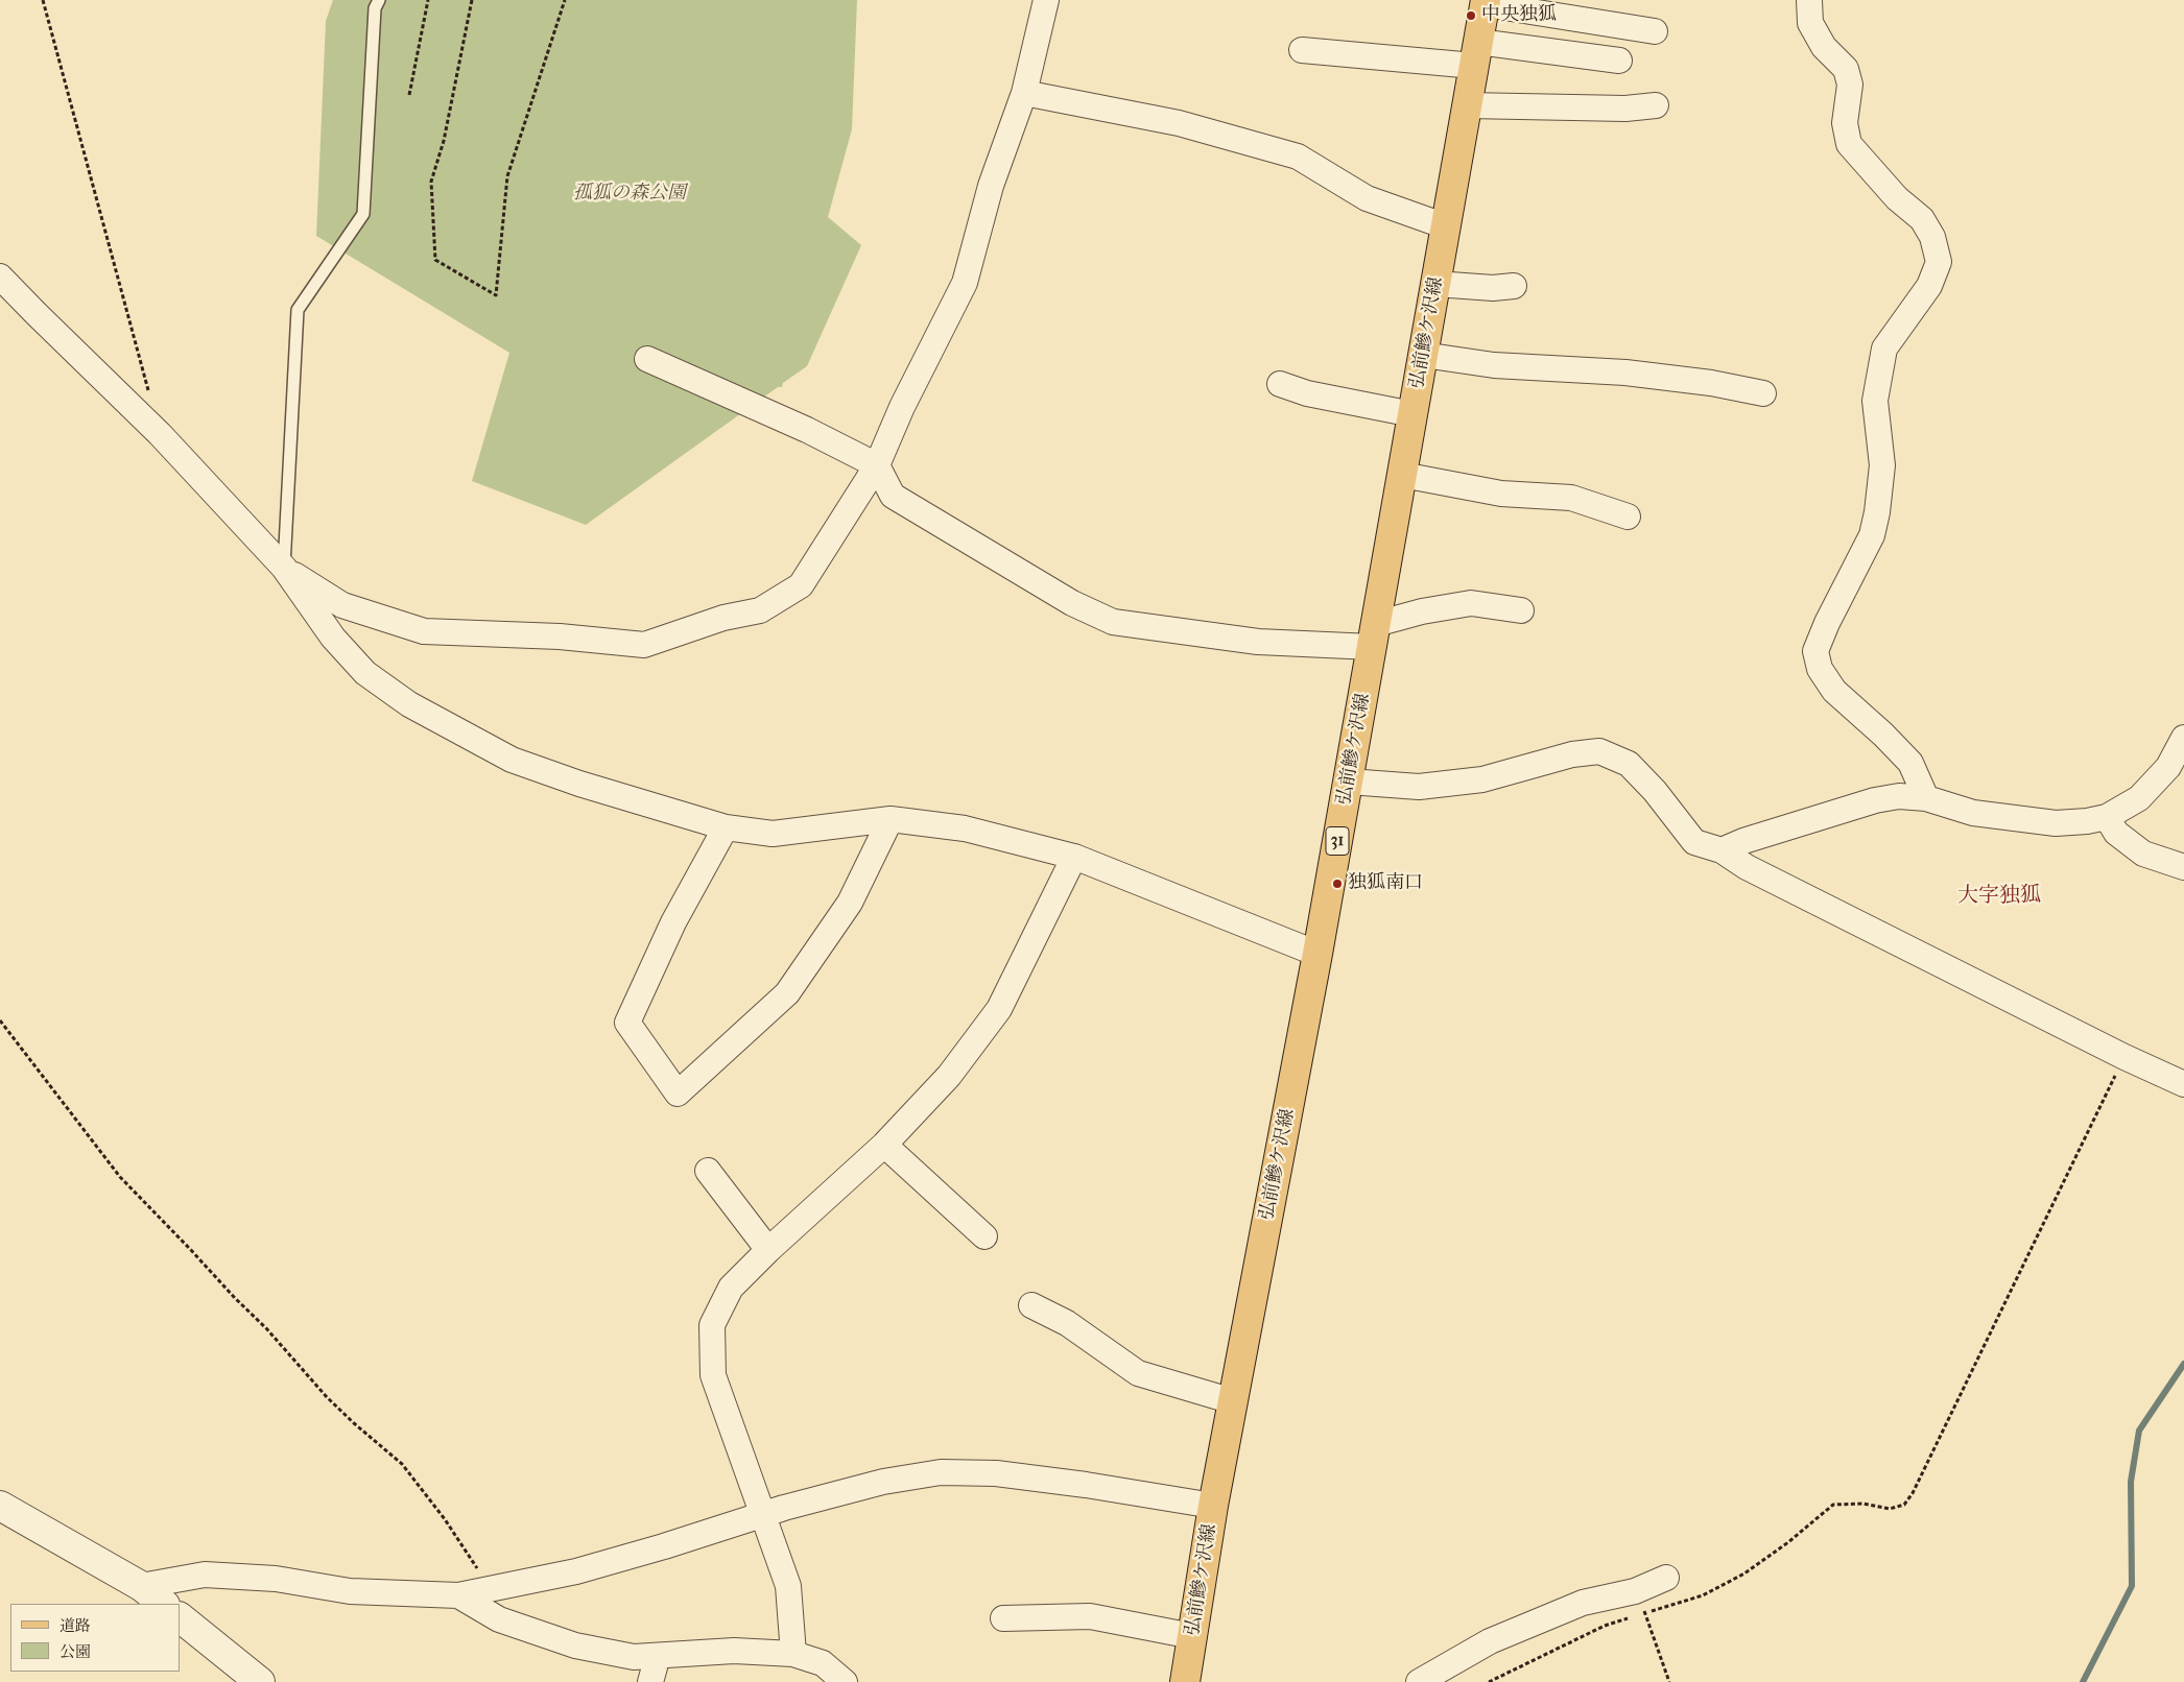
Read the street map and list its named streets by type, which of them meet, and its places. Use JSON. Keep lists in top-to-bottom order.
{
  "streets": {
    "main road": ["弘前鰺ケ沢線", "31"]
  },
  "districts": ["大字独狐"],
  "parks": ["孤狐の森公園"],
  "places": ["中央独狐", "独狐南口"],
  "legend": ["道路", "公園"]
}
